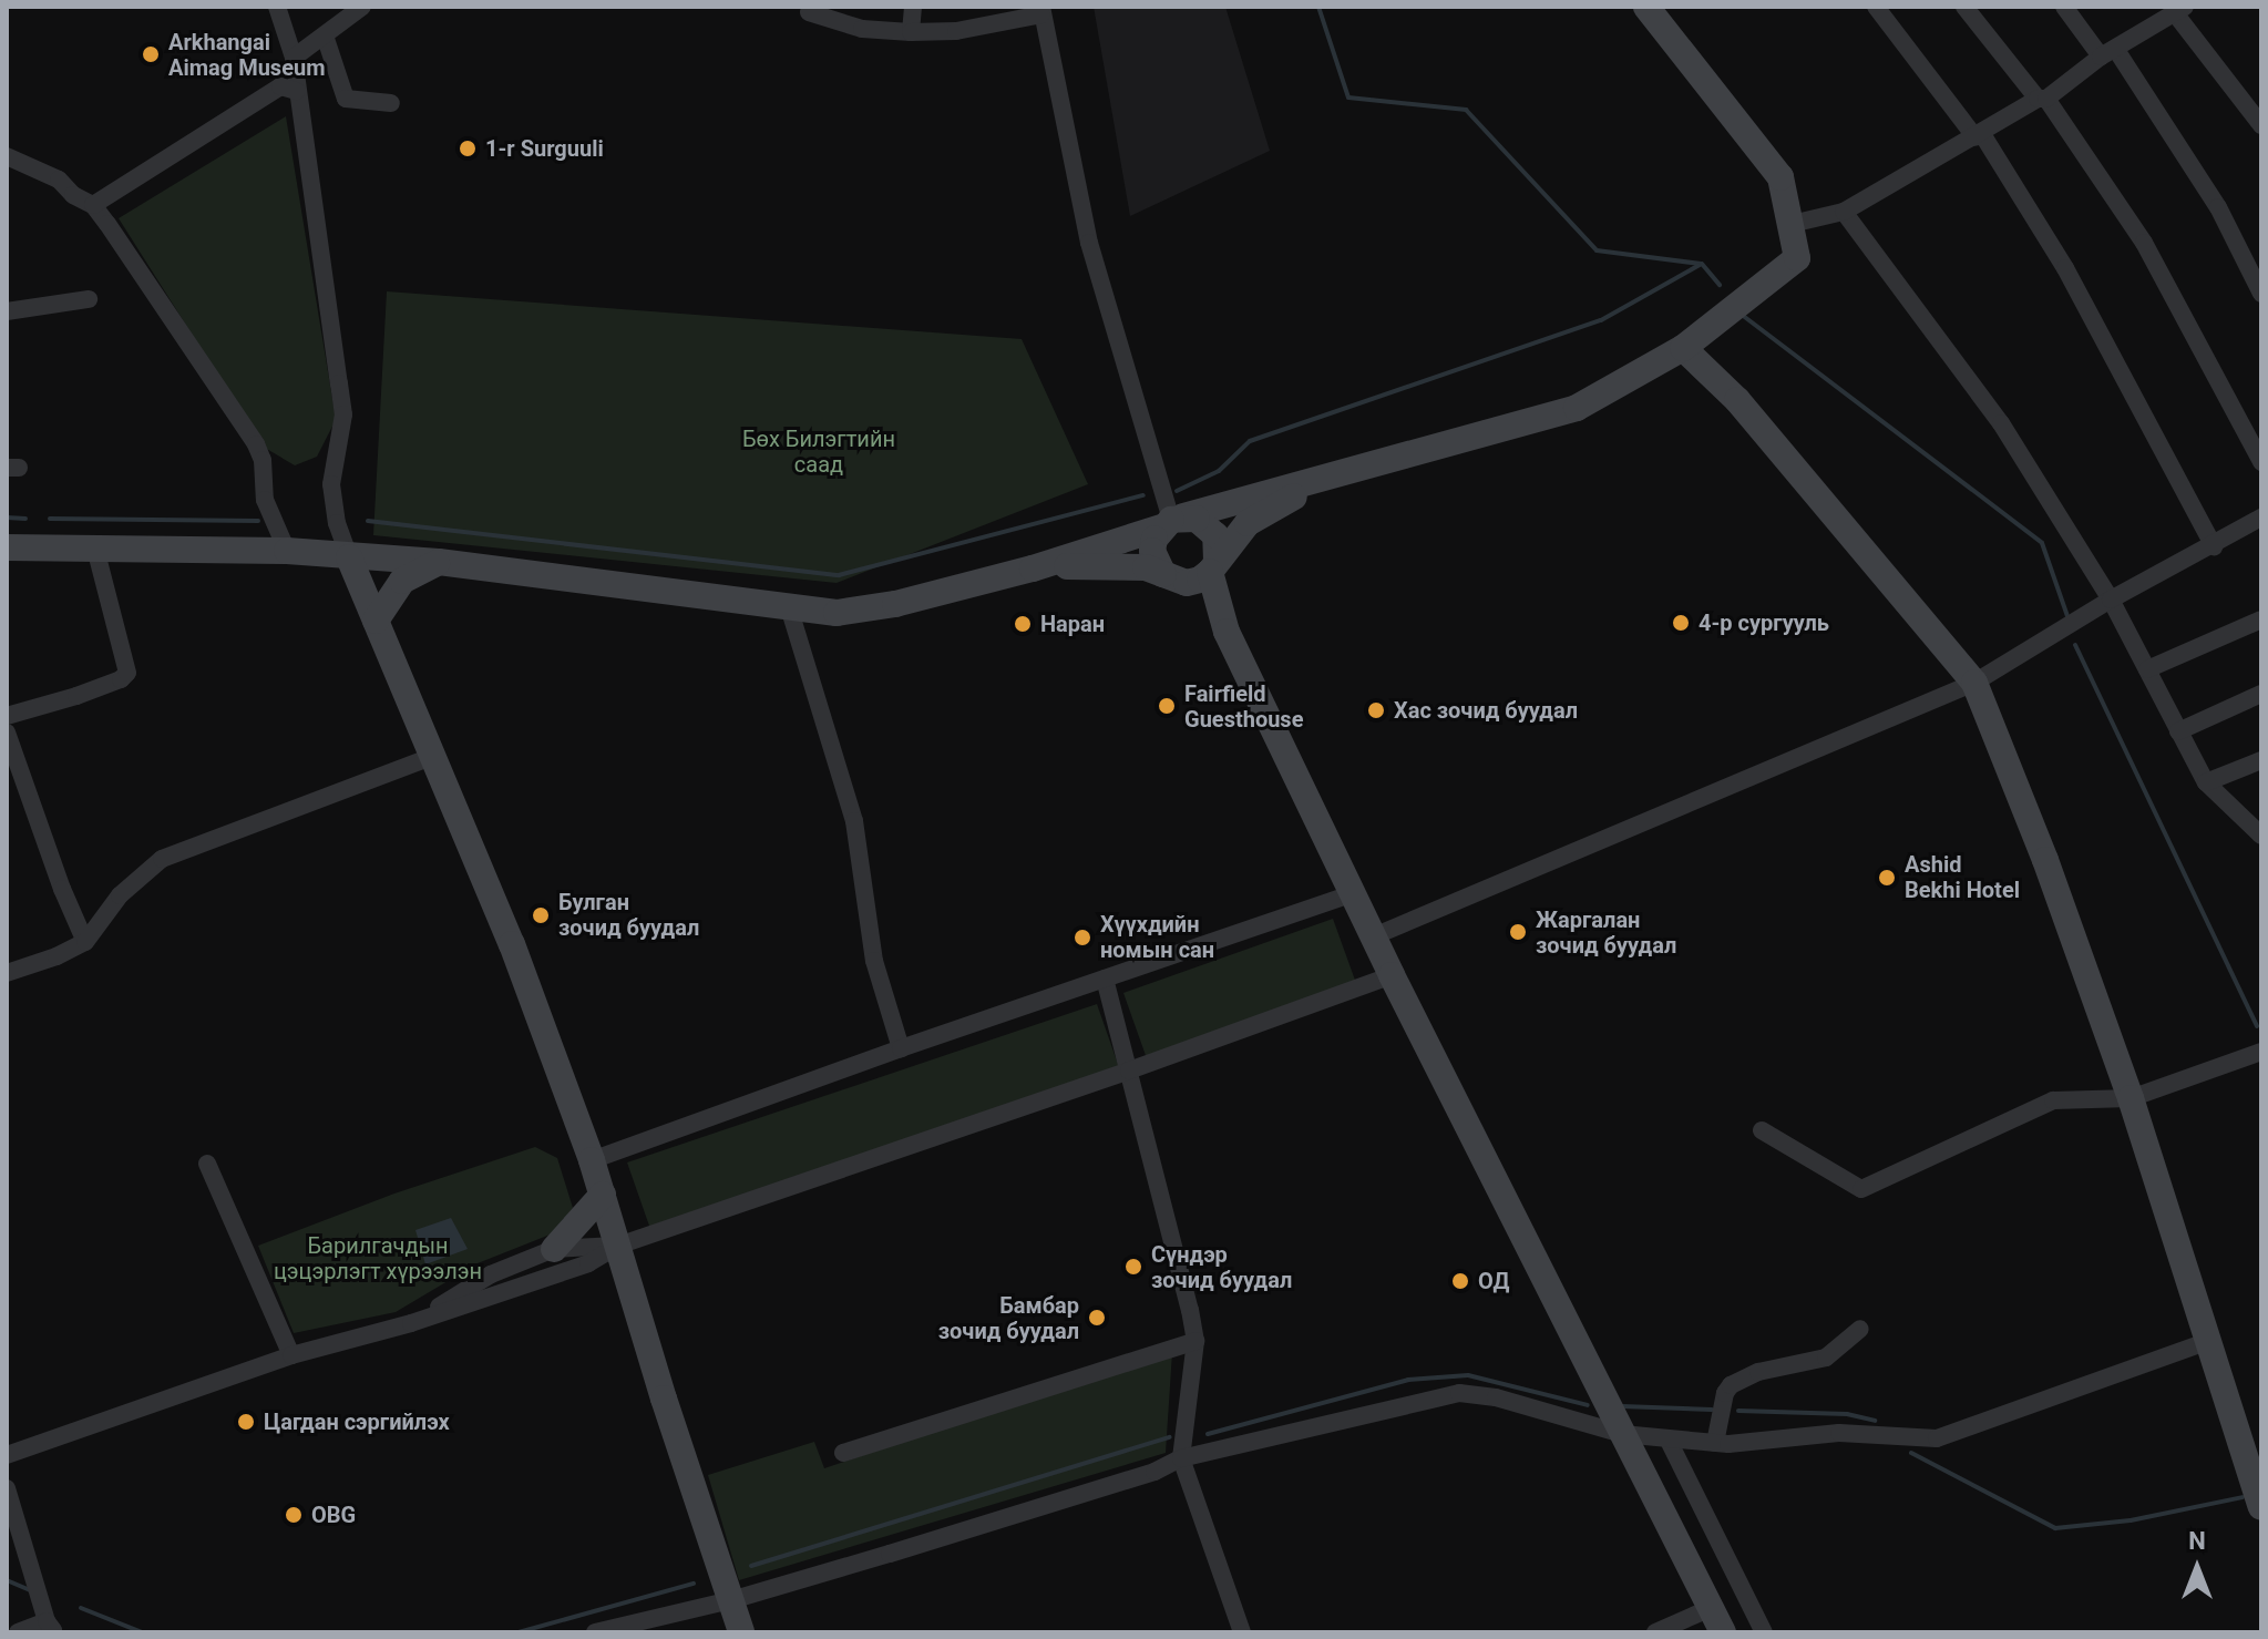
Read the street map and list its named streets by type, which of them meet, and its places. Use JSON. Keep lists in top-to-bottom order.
{
  "parks": ["Бөх Билэгтийн саад", "Барилгачдын цэцэрлэгт хүрээлэн"],
  "places": [
    "Arkhangai Aimag Museum",
    "1-r Surguuli",
    "4-р сургууль",
    "Наран",
    "Fairfield Guesthouse",
    "Хас зочид буудал",
    "Ashid Bekhi Hotel",
    "Булган зочид буудал",
    "Жаргалан зочид буудал",
    "Хүүхдийн номын сан",
    "Сүндэр зочид буудал",
    "ОД",
    "Бамбар зочид буудал",
    "Цагдан сэргийлэх",
    "OBG"
  ],
  "north": "top"
}
